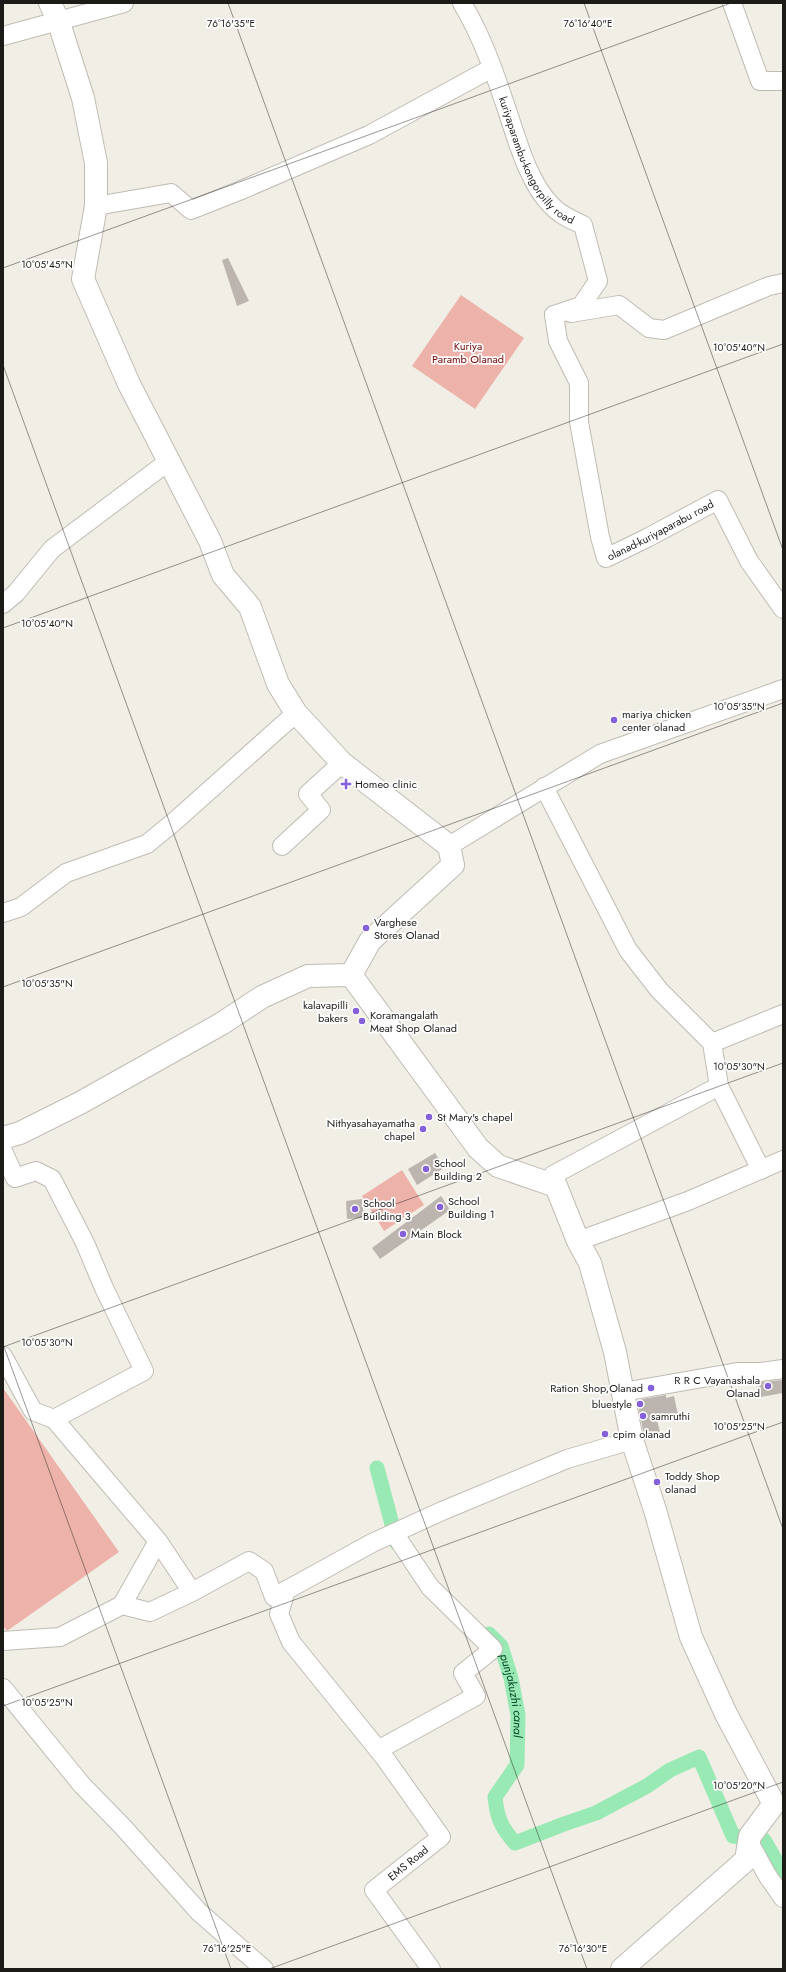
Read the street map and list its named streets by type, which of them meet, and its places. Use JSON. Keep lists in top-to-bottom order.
{
  "streets": {
    "street": ["kuriyaparambu-kongorpilly road", "olanad-kuriyaparabu road", "EMS Road"]
  },
  "crossings": [
    ["kuriyaparambu-kongorpilly road", "olanad-kuriyaparabu road"]
  ],
  "water": ["punjakuzhi canal"],
  "parks": ["Kuriya Paramb Olanad"],
  "places": {
    "other": [
      "mariya chicken center olanad",
      "Varghese Stores Olanad",
      "kalavapilli bakers",
      "Koramangalath Meat Shop Olanad",
      "St Mary's chapel",
      "Nithyasahayamatha chapel",
      "School Building 2",
      "School Building 1",
      "School Building 3",
      "Main Block",
      "R R C Vayanashala Olanad",
      "Ration Shop,Olanad",
      "bluestyle",
      "samruthi",
      "cpim olanad",
      "Toddy Shop olanad"
    ],
    "health": ["Homeo clinic"]
  },
  "coordinates": [
    "76°16'35\"E",
    "76°16'40\"E",
    "10°05'45\"N",
    "10°05'40\"N",
    "10°05'35\"N",
    "10°05'30\"N",
    "10°05'25\"N",
    "10°05'20\"N",
    "76°16'25\"E",
    "76°16'30\"E"
  ]
}
